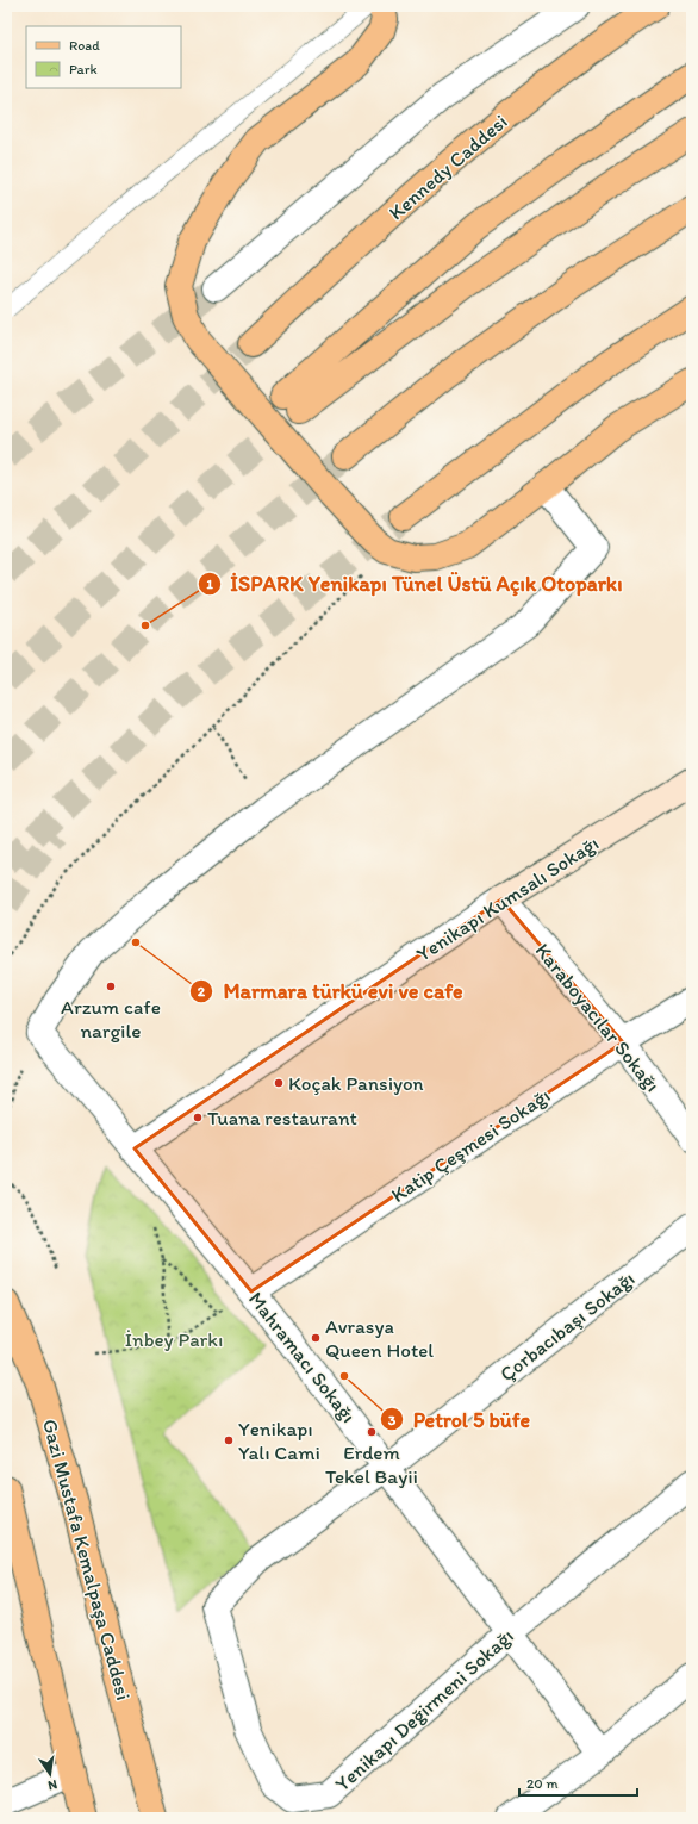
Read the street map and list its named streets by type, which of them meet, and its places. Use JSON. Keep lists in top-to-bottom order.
{
  "streets": {
    "main road": ["Kennedy Caddesi", "Gazi Mustafa Kemalpaşa Caddesi"],
    "street": [
      "Yenikapı Kumsalı Sokağı",
      "Karaboyacılar Sokağı",
      "Katip Çeşmesi Sokağı",
      "Çorbacıbaşı Sokağı",
      "Mahramacı Sokağı",
      "Yenikapı Değirmeni Sokağı"
    ]
  },
  "crossings": [
    ["Yenikapı Kumsalı Sokağı", "Karaboyacılar Sokağı"],
    ["Yenikapı Kumsalı Sokağı", "Mahramacı Sokağı"],
    ["Karaboyacılar Sokağı", "Katip Çeşmesi Sokağı"],
    ["Katip Çeşmesi Sokağı", "Mahramacı Sokağı"],
    ["Çorbacıbaşı Sokağı", "Mahramacı Sokağı"],
    ["Çorbacıbaşı Sokağı", "Yenikapı Değirmeni Sokağı"],
    ["Mahramacı Sokağı", "Yenikapı Değirmeni Sokağı"]
  ],
  "parks": ["İnbey Parkı"],
  "places": [
    "İSPARK Yenikapı Tünel Üstü Açık Otoparkı",
    "Marmara türkü evi ve cafe",
    "Arzum cafe nargile",
    "Koçak Pansiyon",
    "Tuana restaurant",
    "Avrasya Queen Hotel",
    "Petrol 5 büfe",
    "Erdem Tekel Bayii",
    "Yenikapı Yalı Cami"
  ],
  "legend": ["Road", "Park"],
  "scale_bar": "20 m",
  "north": "bottom"
}
